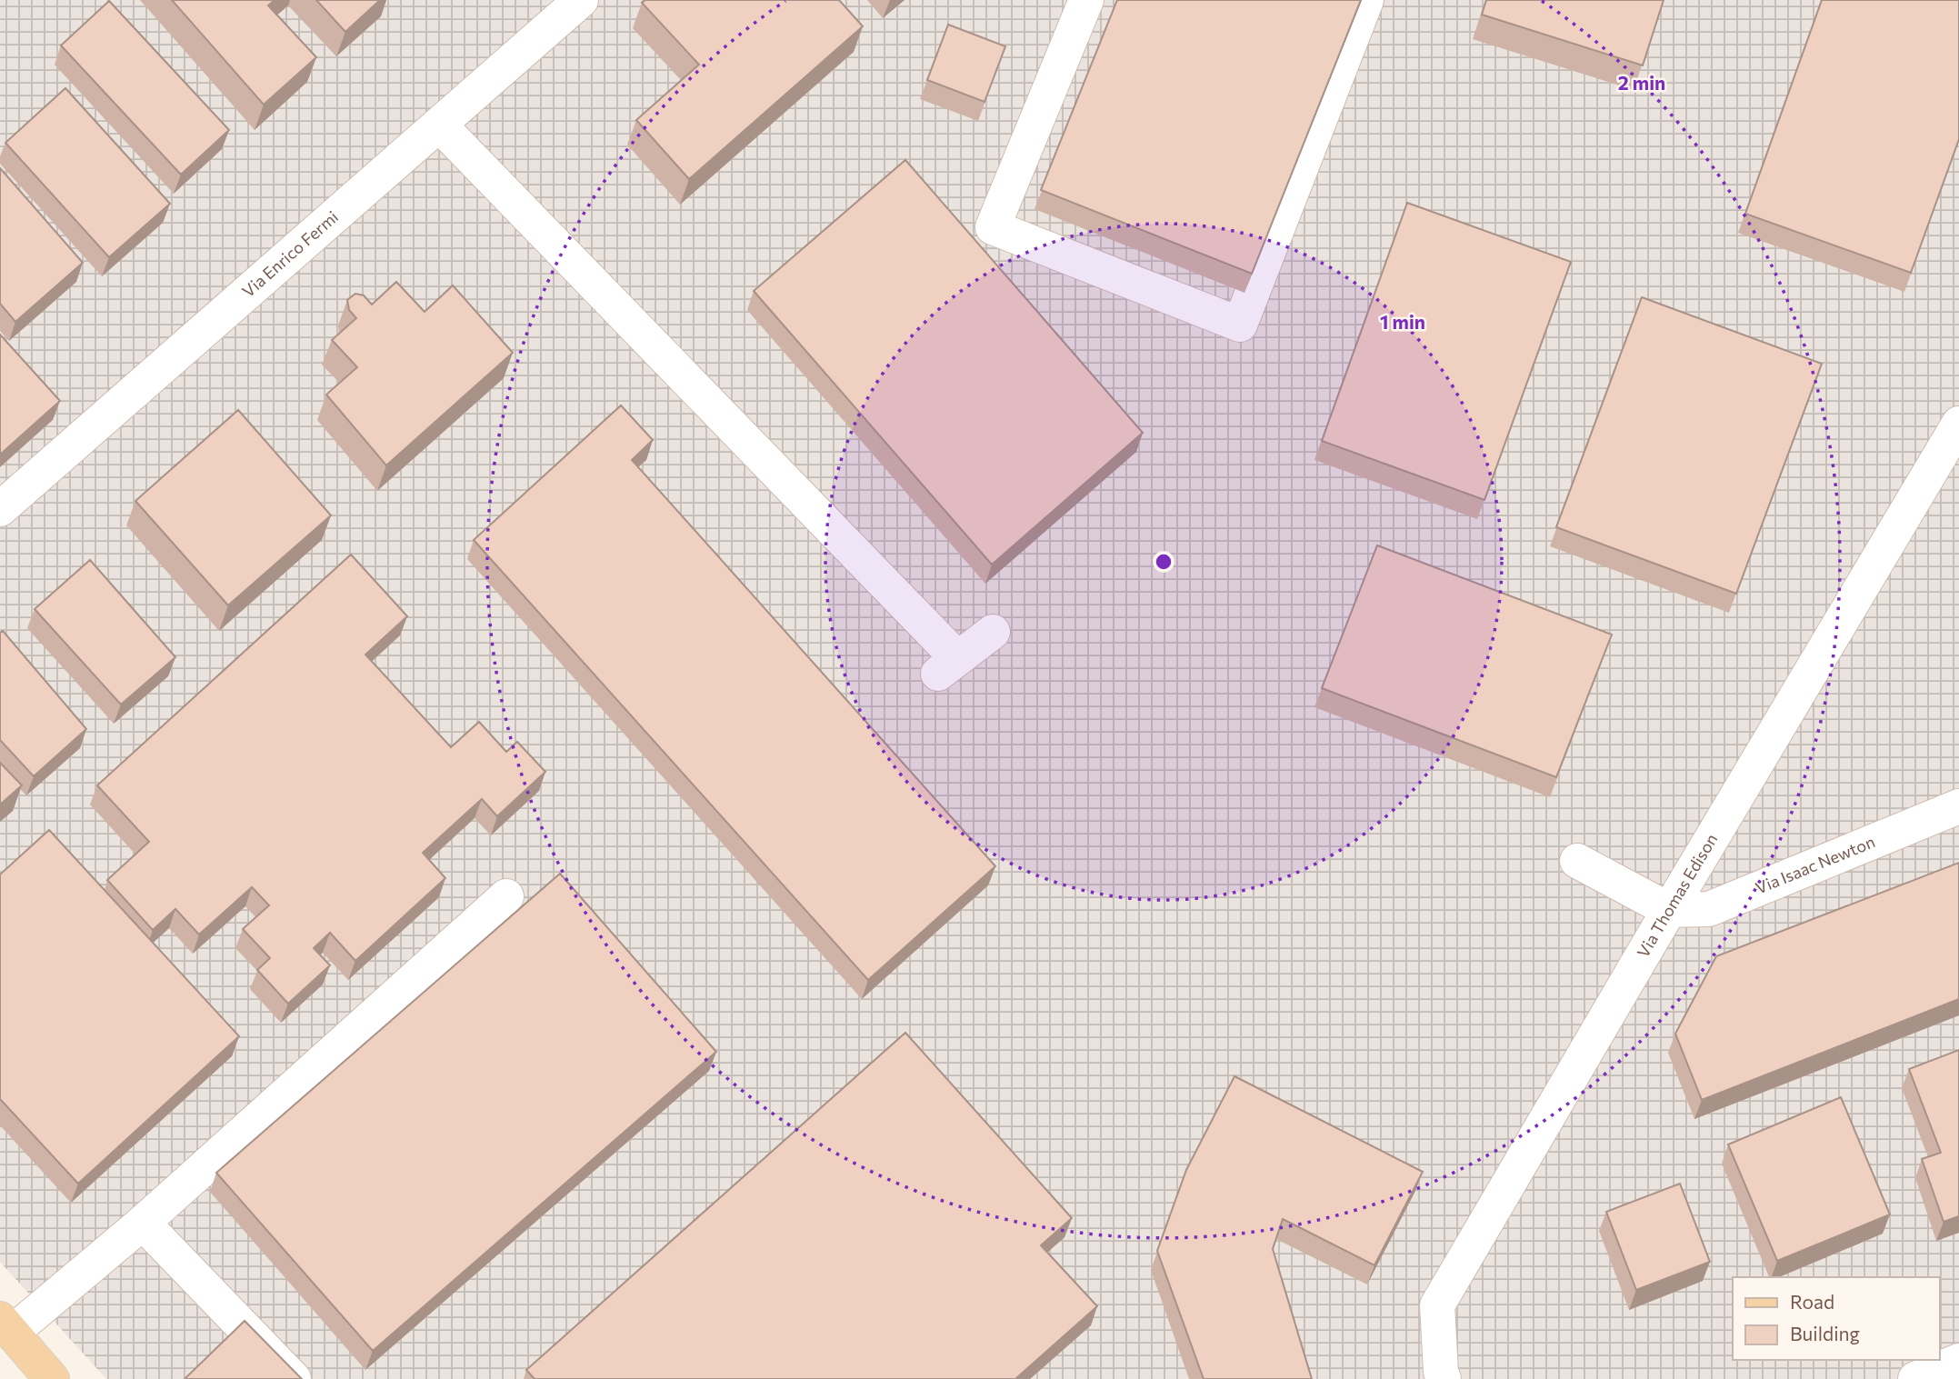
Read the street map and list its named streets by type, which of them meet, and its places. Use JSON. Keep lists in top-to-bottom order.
{
  "streets": {
    "street": ["Via Enrico Fermi", "Via Isaac Newton", "Via Thomas Edison"]
  },
  "crossings": [
    ["Via Isaac Newton", "Via Thomas Edison"]
  ],
  "legend": ["Road", "Building"],
  "rings": ["2 min", "1 min"]
}
